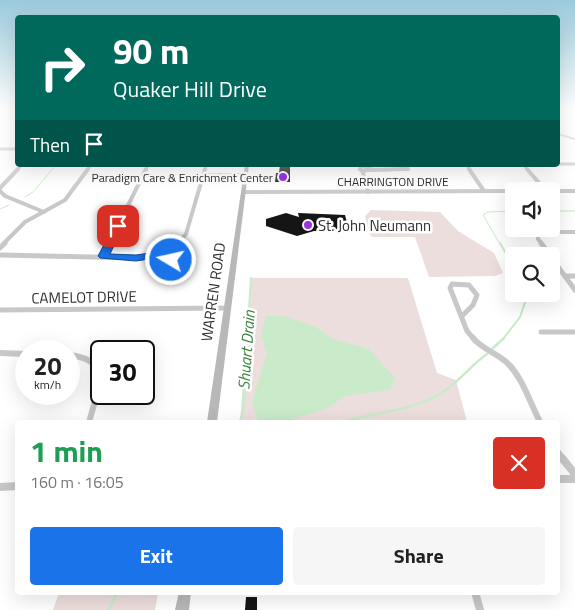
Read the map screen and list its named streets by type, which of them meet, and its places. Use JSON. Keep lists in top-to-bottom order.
{
  "streets": {
    "main road": ["WARREN ROAD"],
    "street": ["CHARRINGTON DRIVE", "CAMELOT DRIVE"]
  },
  "crossings": [
    ["CHARRINGTON DRIVE", "WARREN ROAD"],
    ["WARREN ROAD", "CAMELOT DRIVE"]
  ],
  "water": ["Shuart Drain"],
  "places": ["Paradigm Care & Enrichment Center", "St. John Neumann"],
  "page": {
    "turn": ["90 m", "Quaker Hill Drive"],
    "then": "Then",
    "speed": "20 km/h",
    "limit": "30",
    "heading": ["1 min", "160 m · 16:05"],
    "buttons": ["Exit", "Share"]
  }
}
